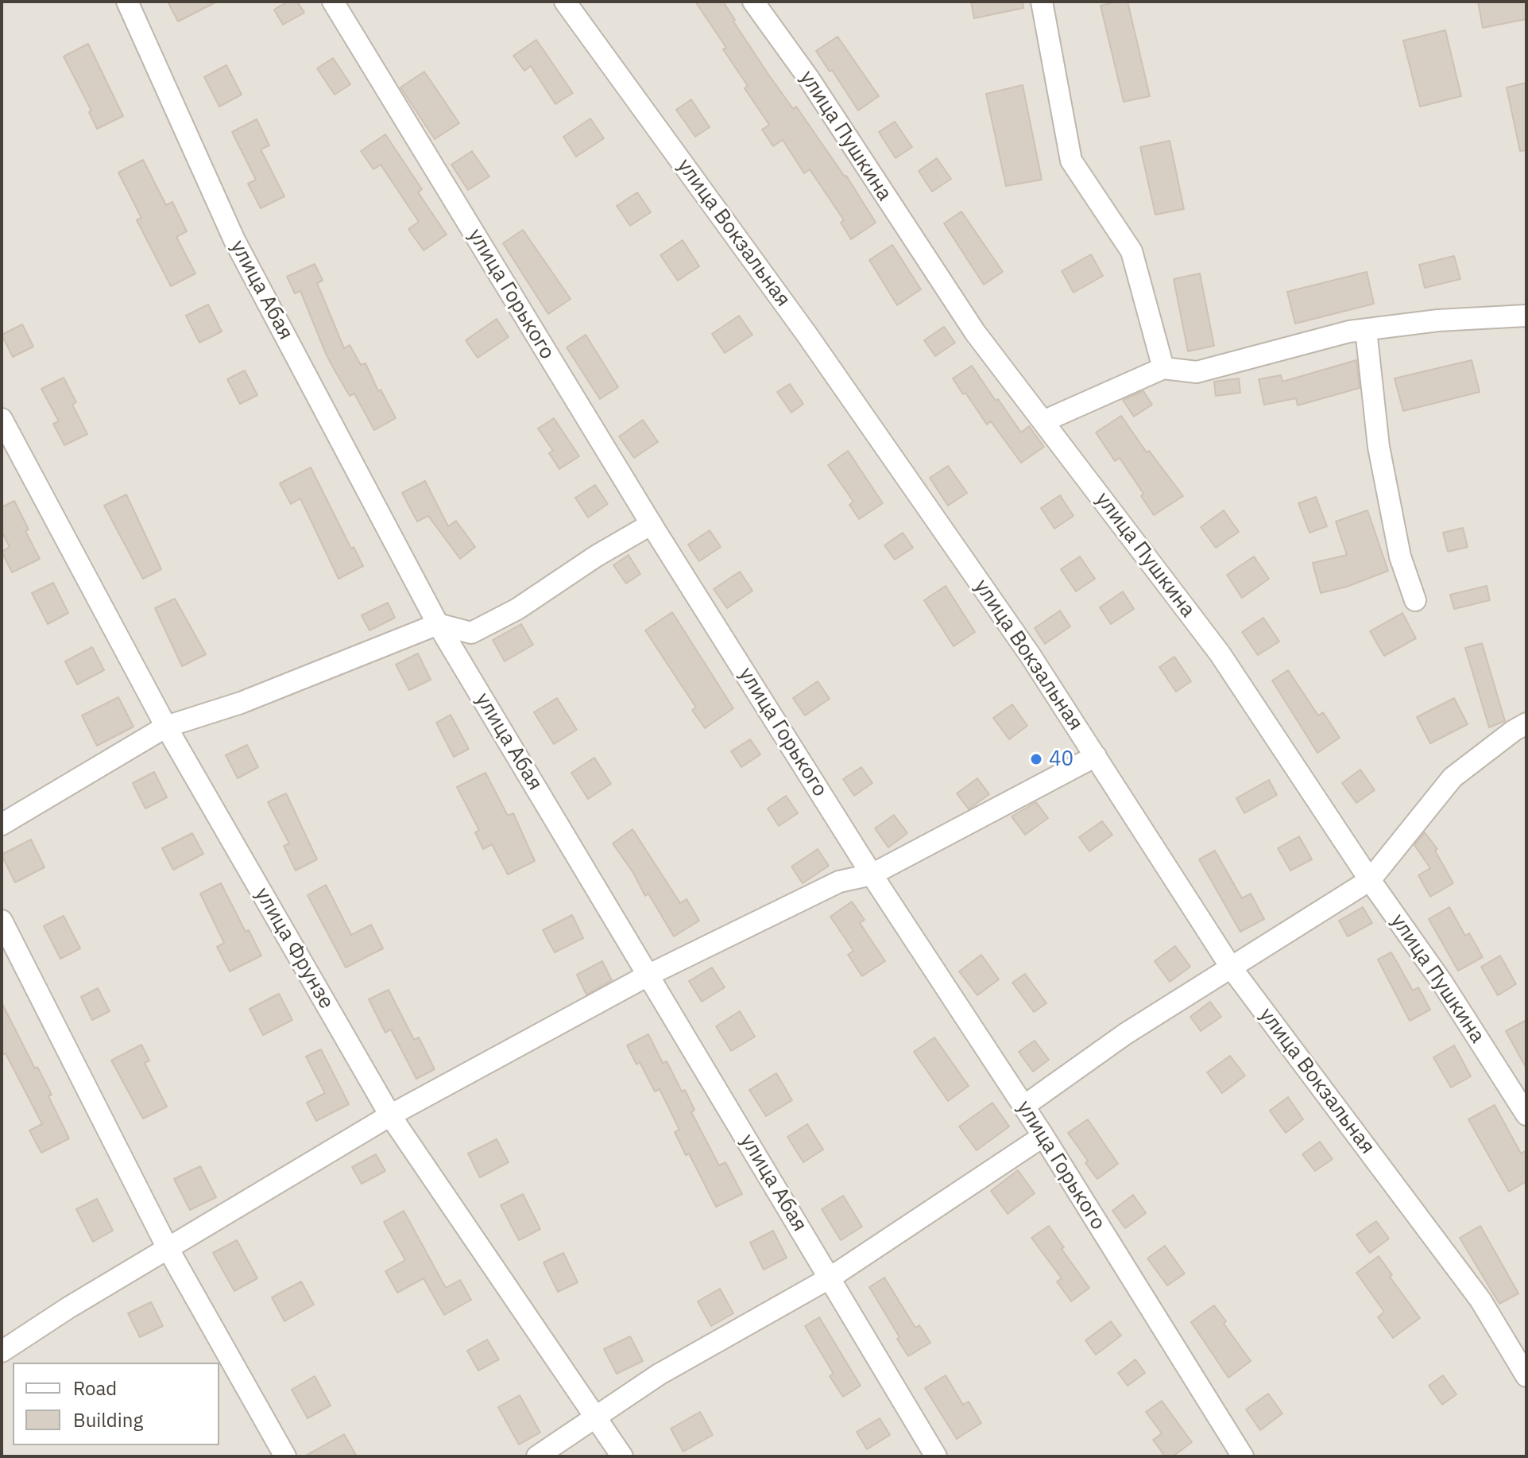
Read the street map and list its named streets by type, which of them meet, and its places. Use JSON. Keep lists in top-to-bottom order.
{
  "streets": {
    "street": [
      "улица Пушкина",
      "улица Вокзальная",
      "улица Абая",
      "улица Горького",
      "улица Фрунзе"
    ]
  },
  "places": ["40"],
  "legend": ["Road", "Building"]
}
